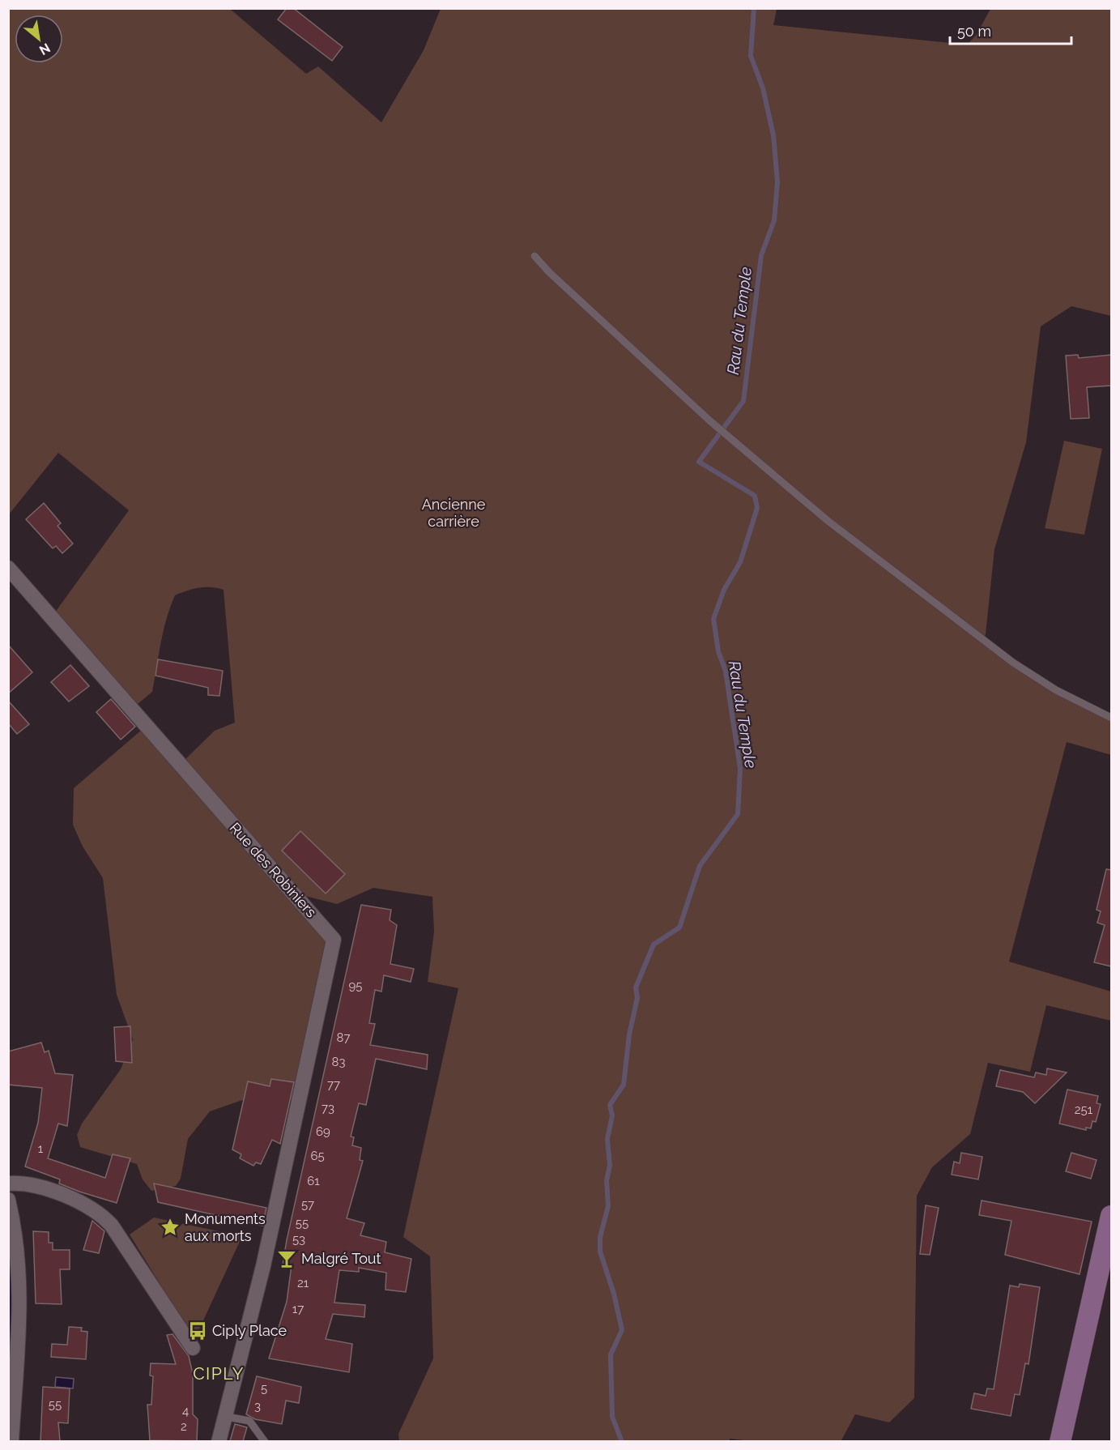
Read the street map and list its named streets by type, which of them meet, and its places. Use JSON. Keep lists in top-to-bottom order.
{
  "streets": {
    "street": ["Rue des Robiniers"]
  },
  "districts": ["CIPLY"],
  "water": ["Rau du Temple"],
  "parks": ["Ancienne carrière"],
  "places": {
    "place": ["Monuments aux morts"],
    "bar": ["Malgré Tout"],
    "bus stop": ["Ciply Place"]
  },
  "house_numbers": [
    "95",
    "87",
    "83",
    "77",
    "73",
    "251",
    "69",
    "1",
    "65",
    "61",
    "57",
    "55",
    "53",
    "21",
    "17",
    "5",
    "55",
    "3",
    "4",
    "2"
  ],
  "scale_bar": "50 m",
  "north": "bottom right"
}
